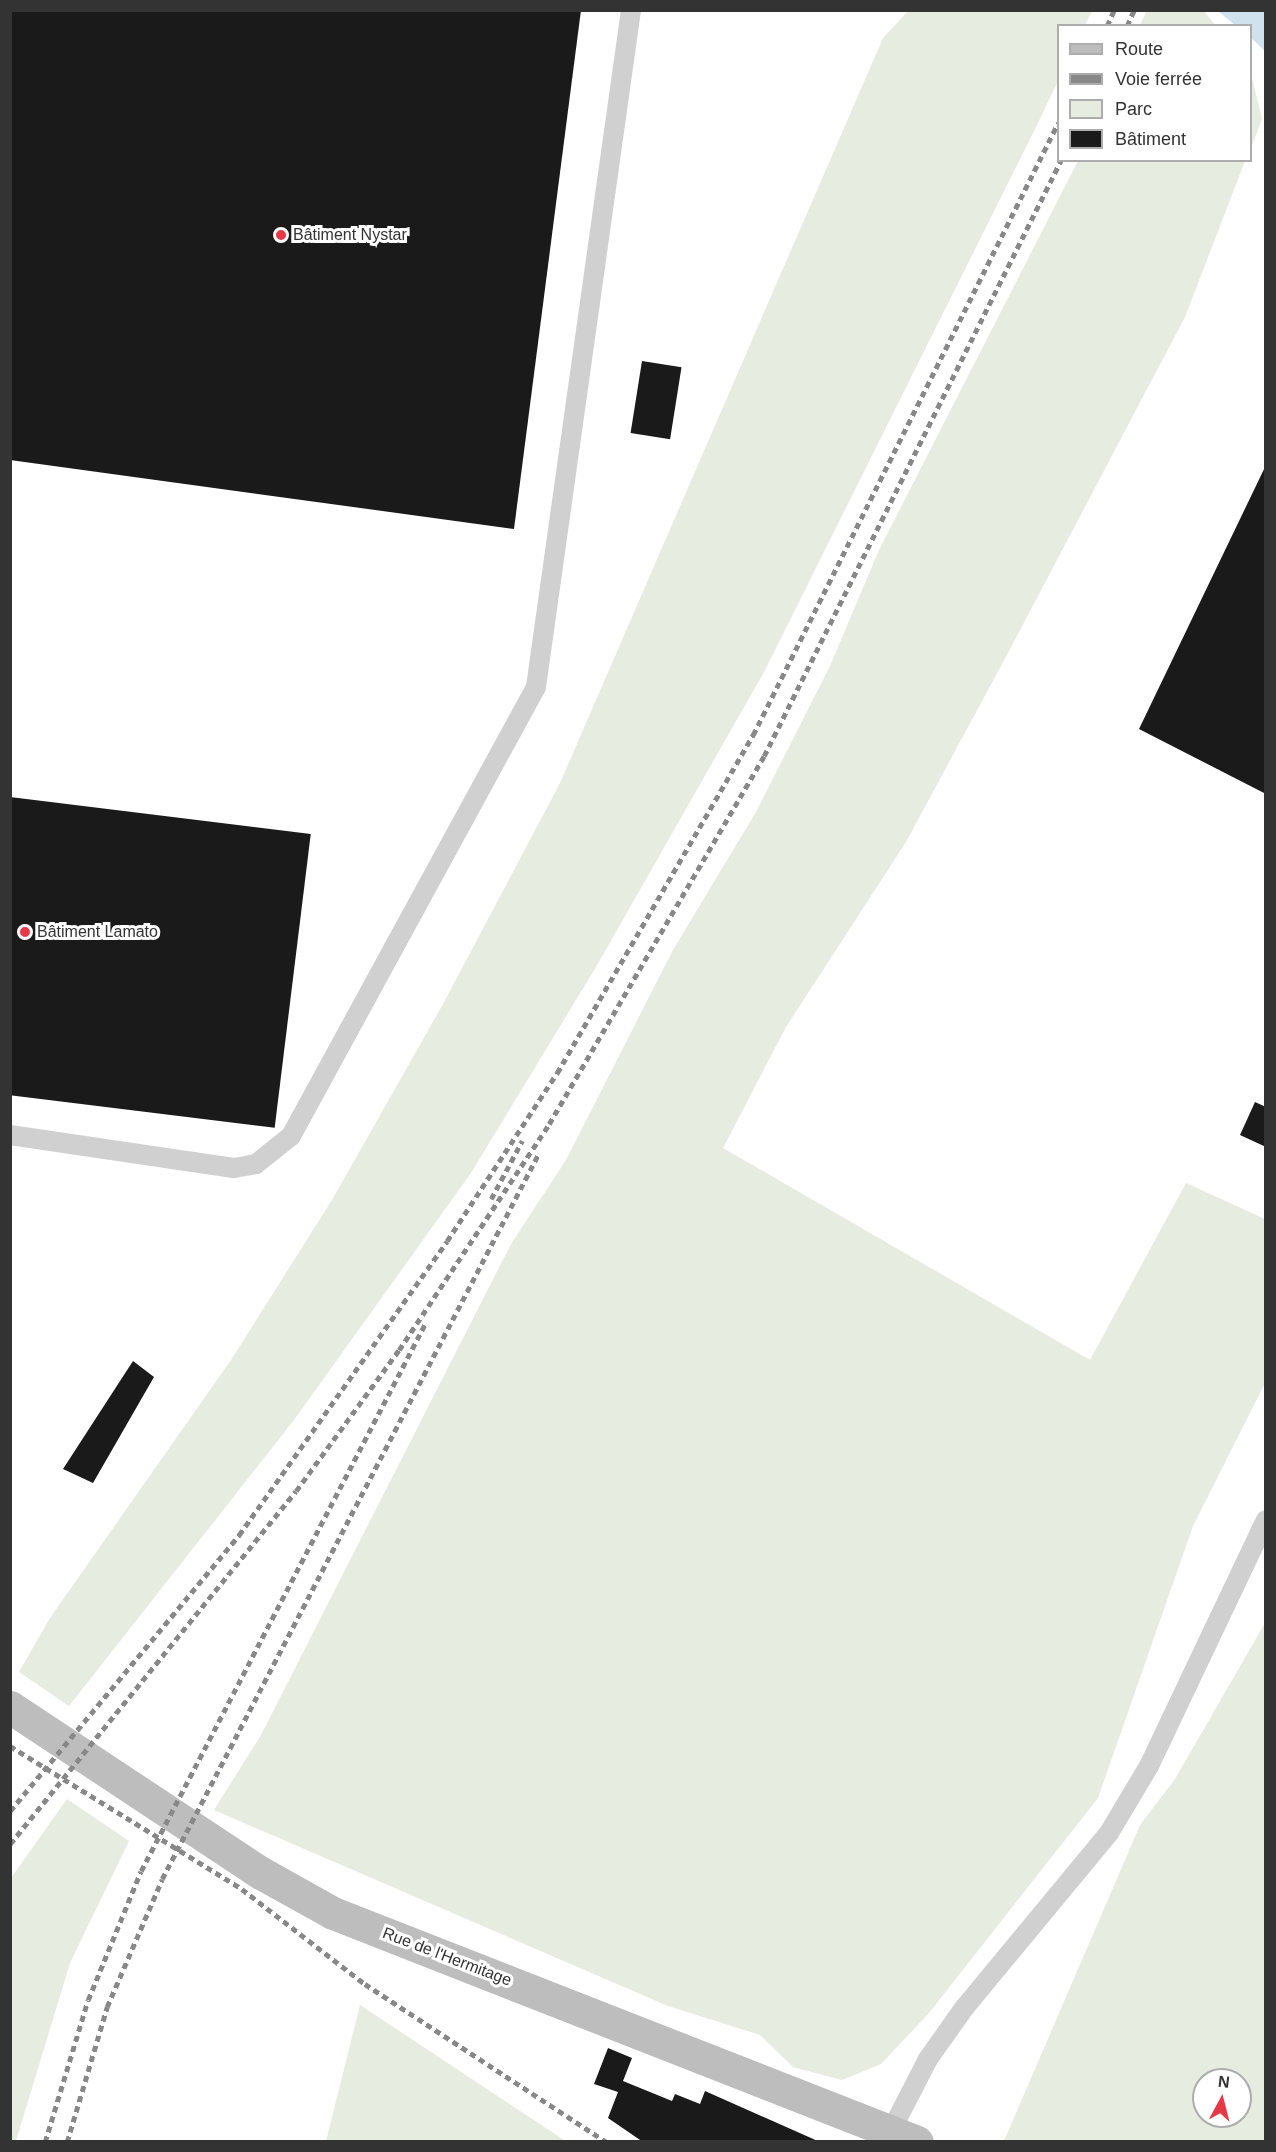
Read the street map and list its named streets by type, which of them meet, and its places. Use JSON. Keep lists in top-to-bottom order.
{
  "streets": {
    "street": ["Rue de l'Hermitage"]
  },
  "places": ["Bâtiment Nystar", "Bâtiment Lamato"],
  "legend": [
    "Route",
    "Voie ferrée",
    "Parc",
    "Bâtiment"
  ],
  "north": "top"
}
